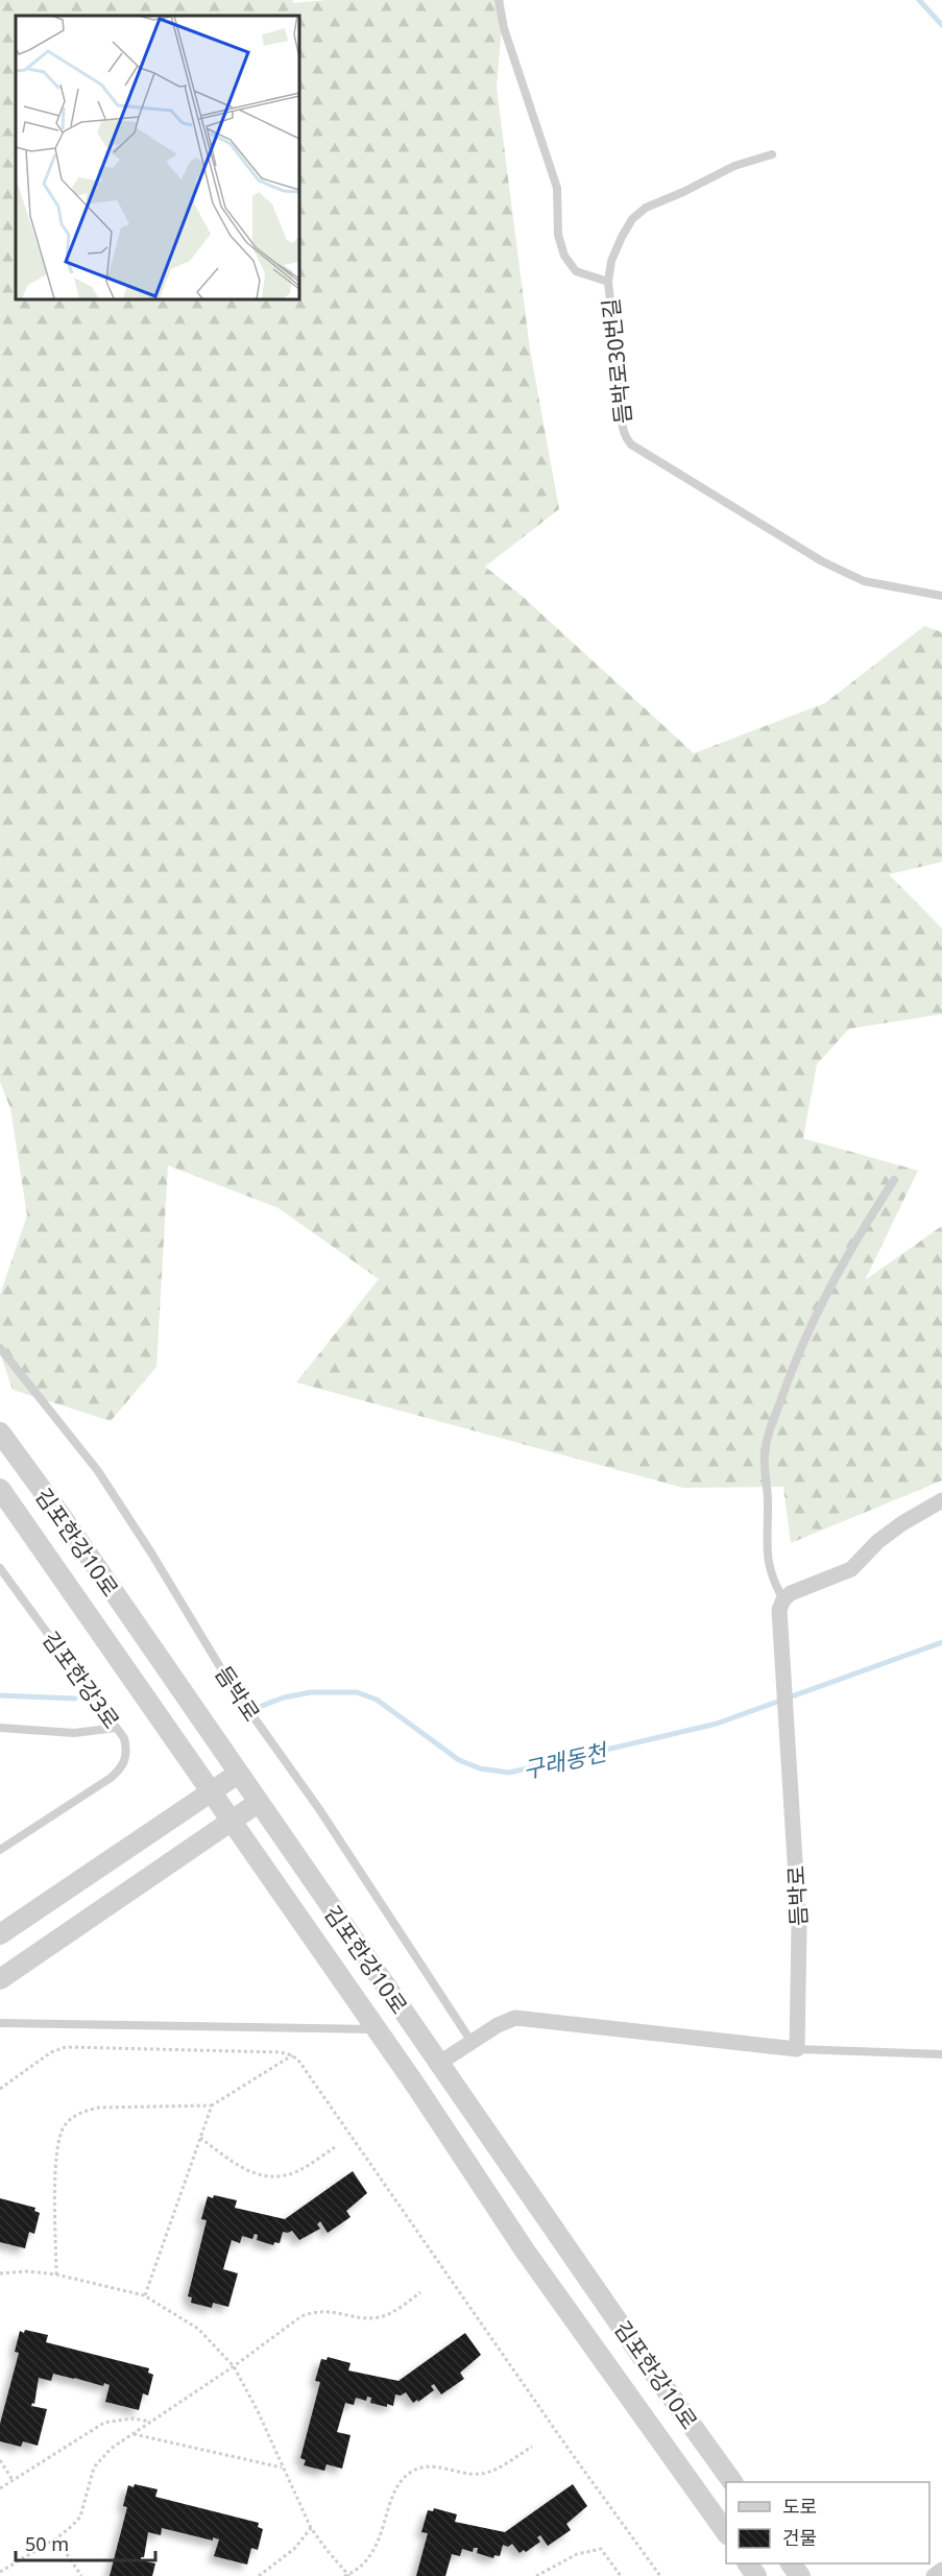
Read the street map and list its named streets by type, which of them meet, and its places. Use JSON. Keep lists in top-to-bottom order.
{
  "streets": {
    "street": ["김포한강10로", "듬박로"],
    "lane": ["듬박로30번길", "김포한강3로"]
  },
  "water": ["구래동천"],
  "legend": ["도로", "건물"],
  "scale_bar": "50 m"
}
